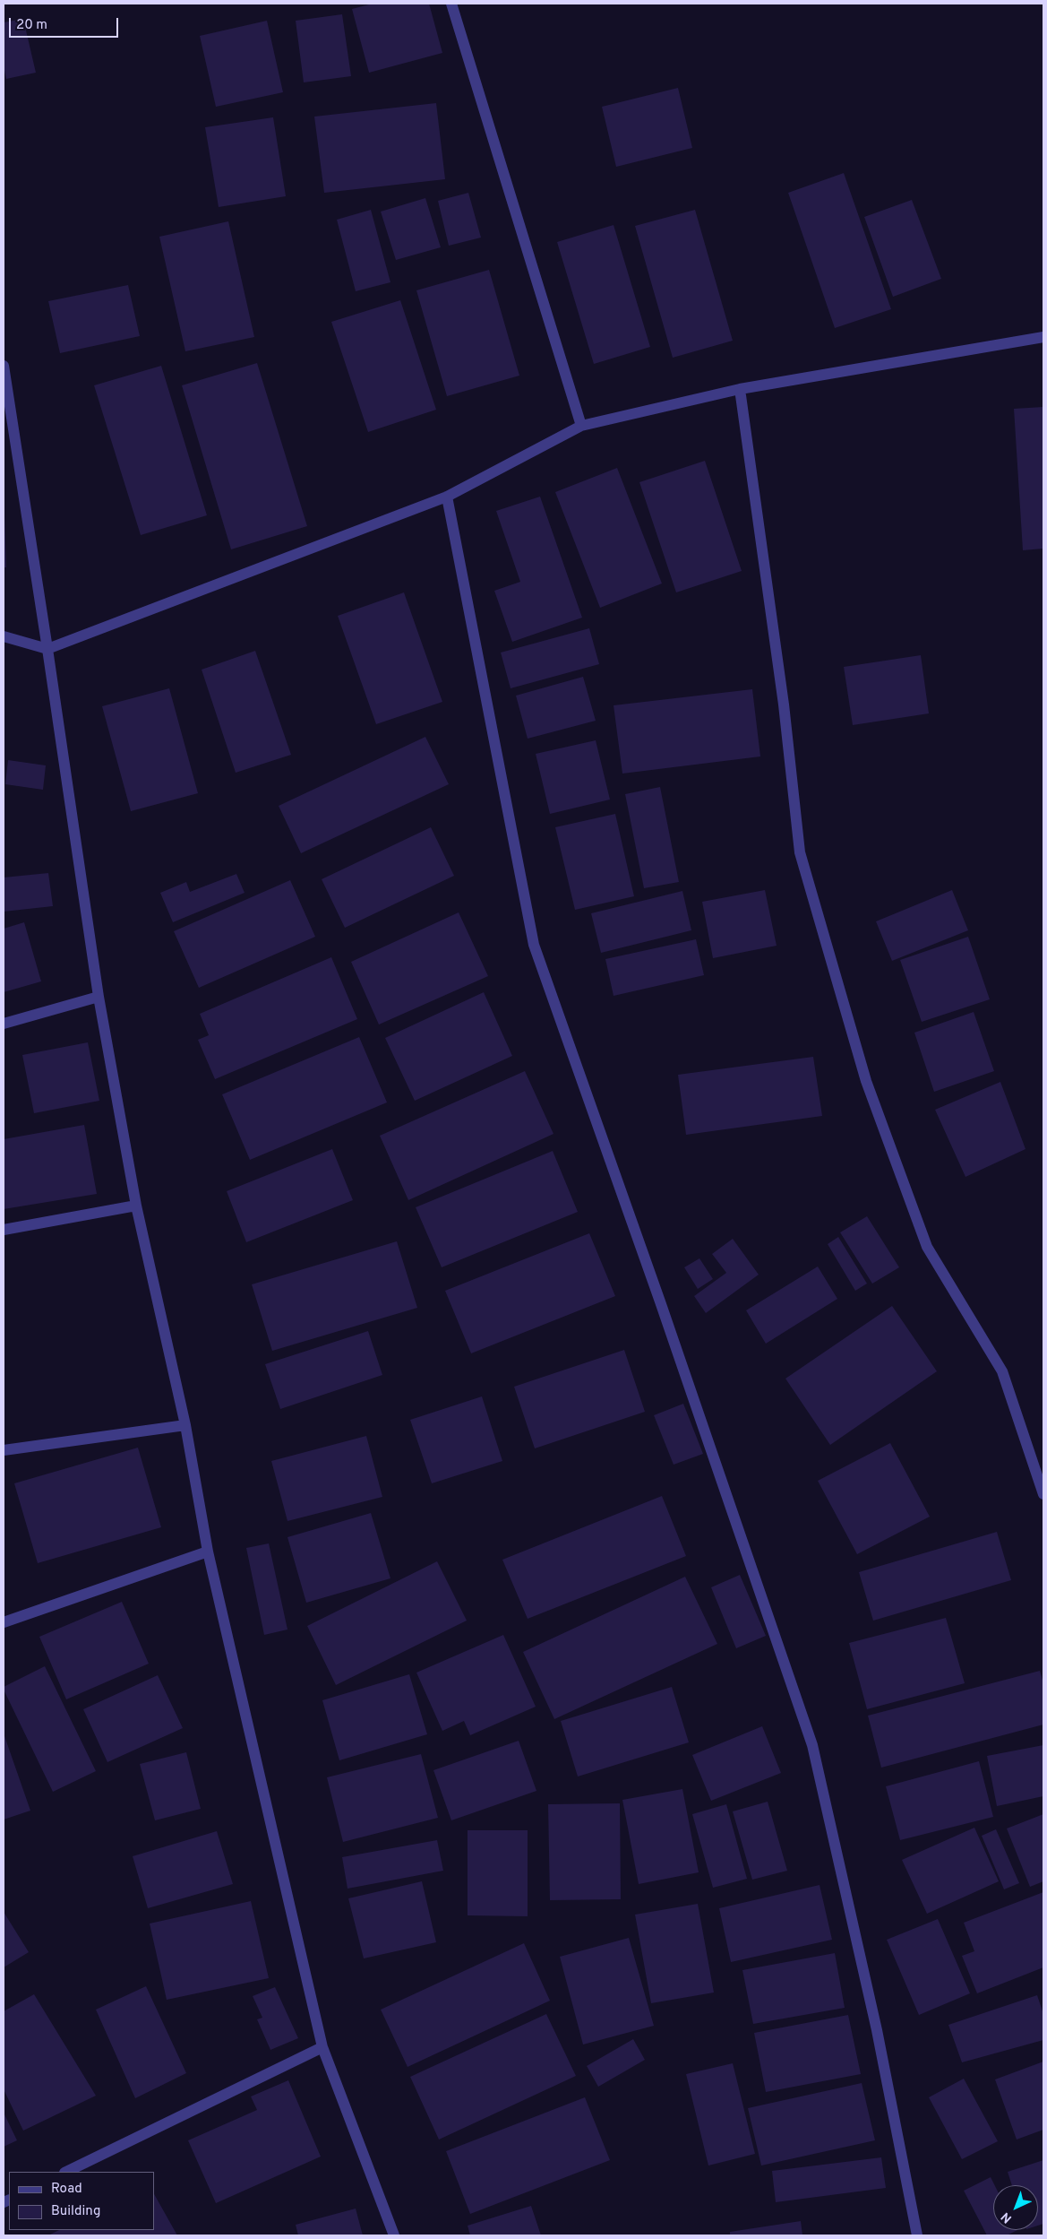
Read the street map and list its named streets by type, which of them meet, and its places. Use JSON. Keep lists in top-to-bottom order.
{
  "legend": ["Road", "Building"],
  "scale_bar": "20 m",
  "north": "bottom left"
}
